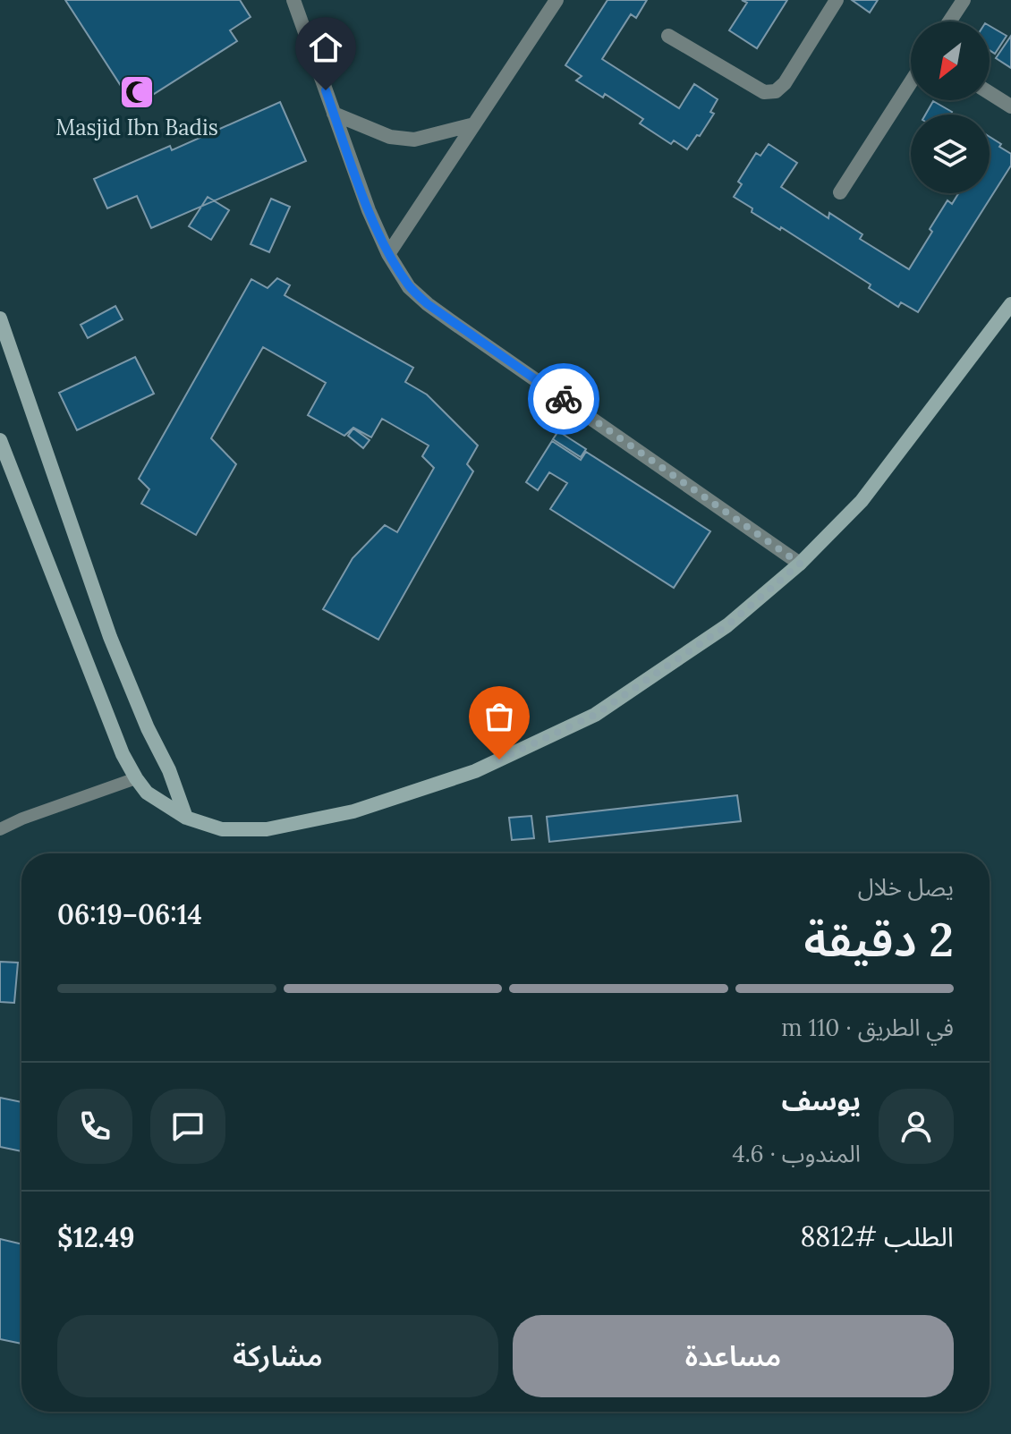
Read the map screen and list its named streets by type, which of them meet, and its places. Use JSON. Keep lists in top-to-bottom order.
{
  "places": {
    "mosque": ["Masjid Ibn Badis"]
  },
  "north": "bottom left",
  "page": {
    "heading": ["2 دقيقة", "يصل خلال", "06:14–06:19"],
    "panel": [
      "يوسف",
      "المندوب · 4.6",
      "الطلب #8812",
      "$12.49"
    ],
    "bar": "في الطريق · 110 m",
    "buttons": ["مساعدة", "مشاركة"]
  }
}
